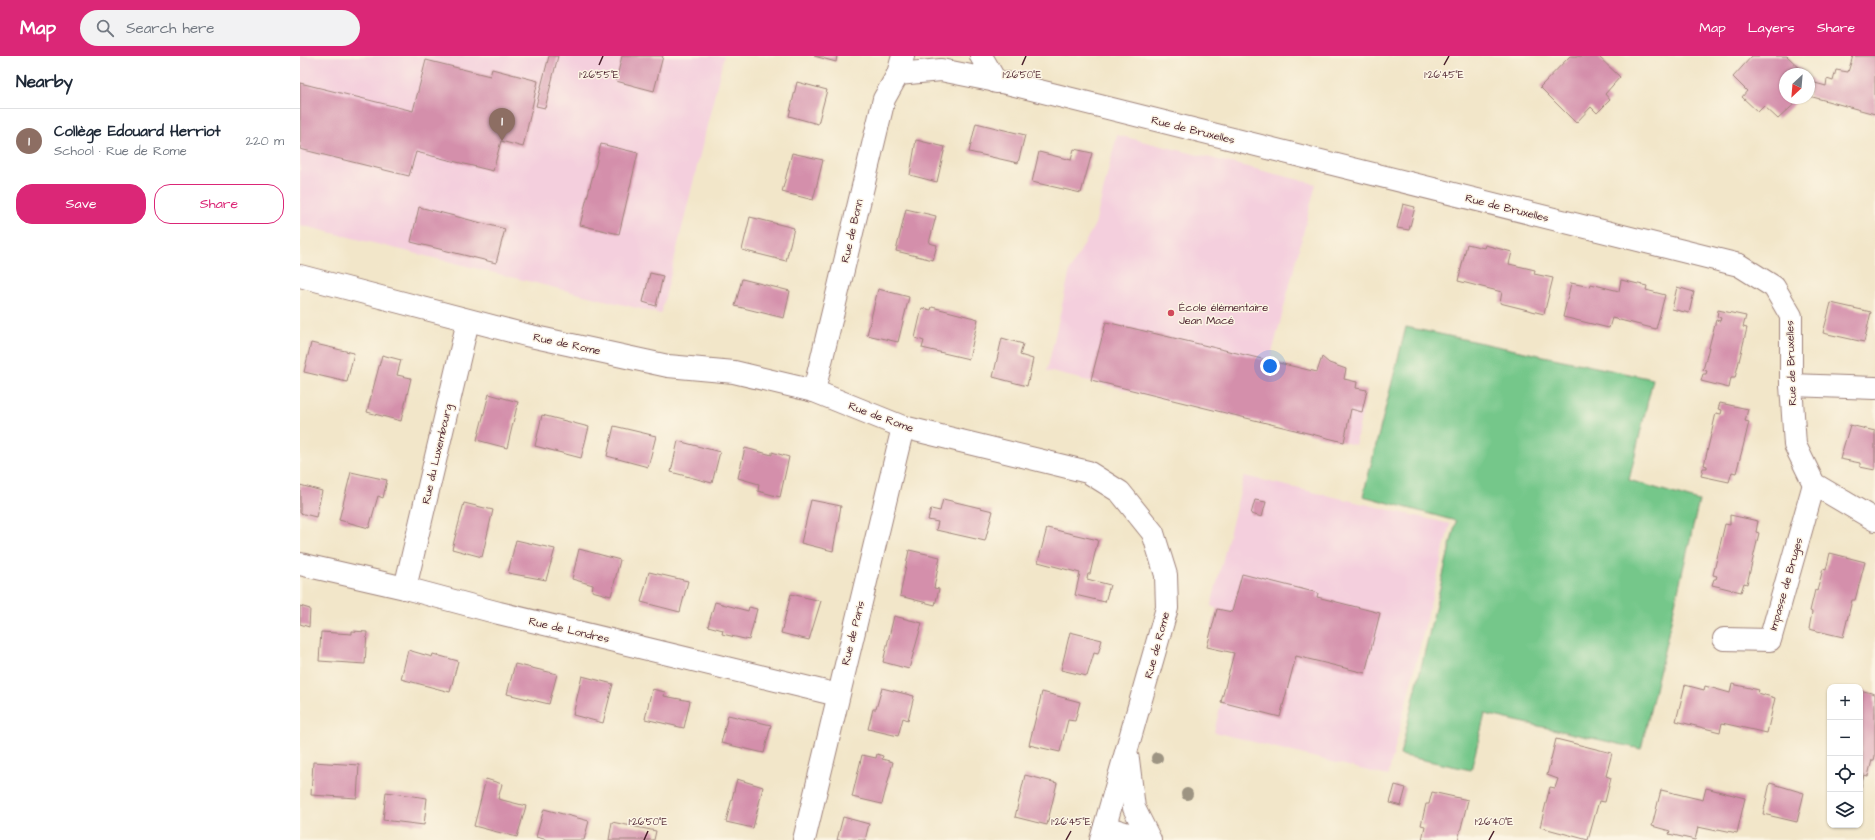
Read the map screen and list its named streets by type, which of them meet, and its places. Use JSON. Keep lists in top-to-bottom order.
{
  "streets": {
    "street": [
      "Rue de Bruxelles",
      "Rue de Bonn",
      "Rue de Rome",
      "Rue du Luxembourg",
      "Impasse de Bruges",
      "Rue de Londres",
      "Rue de Paris"
    ]
  },
  "crossings": [
    ["Rue de Bruxelles", "Rue de Bonn"],
    ["Rue de Bruxelles", "Impasse de Bruges"],
    ["Rue de Bonn", "Rue de Rome"],
    ["Rue de Rome", "Rue du Luxembourg"],
    ["Rue de Rome", "Rue de Paris"],
    ["Rue du Luxembourg", "Rue de Londres"],
    ["Rue de Londres", "Rue de Paris"]
  ],
  "places": ["École élémentaire Jean Macé"],
  "north": "bottom left",
  "page": {
    "header": "Map",
    "search": "Search here",
    "nav": ["Map", "Layers", "Share"],
    "heading": "Nearby",
    "list": [
      {
        "mark": "1",
        "name": "Collège Edouard Herriot",
        "note": "School · Rue de Rome",
        "value": "220 m"
      }
    ],
    "pins": "1",
    "buttons": ["Save", "Share"],
    "map_buttons": ["+", "−"]
  },
  "coordinates": [
    "1°26'55\"E",
    "1°26'50\"E",
    "1°26'45\"E",
    "1°26'40\"E"
  ]
}
